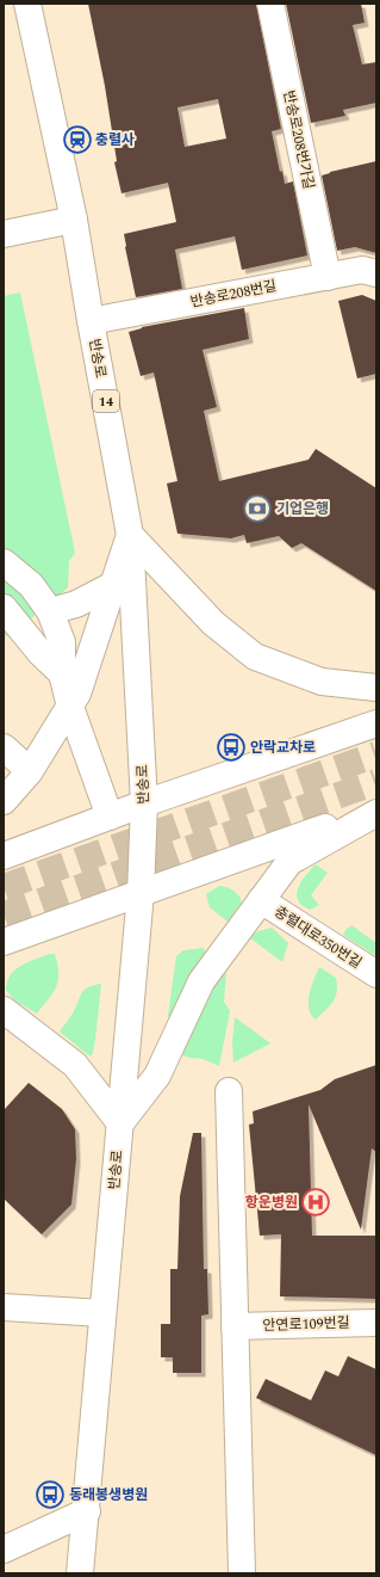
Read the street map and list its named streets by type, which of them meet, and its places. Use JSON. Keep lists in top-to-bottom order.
{
  "streets": {
    "main road": [
      "반송로208번가길",
      "반송로208번길",
      "반송로",
      "14",
      "충렬대로350번길",
      "안연로109번길"
    ]
  },
  "crossings": [
    ["반송로208번가길", "반송로208번길"],
    ["반송로208번길", "반송로"]
  ],
  "places": {
    "station": ["충렬사"],
    "bank": ["기업은행"],
    "bus stop": ["안락교차로", "동래봉생병원"],
    "hospital": ["항운병원"]
  }
}
